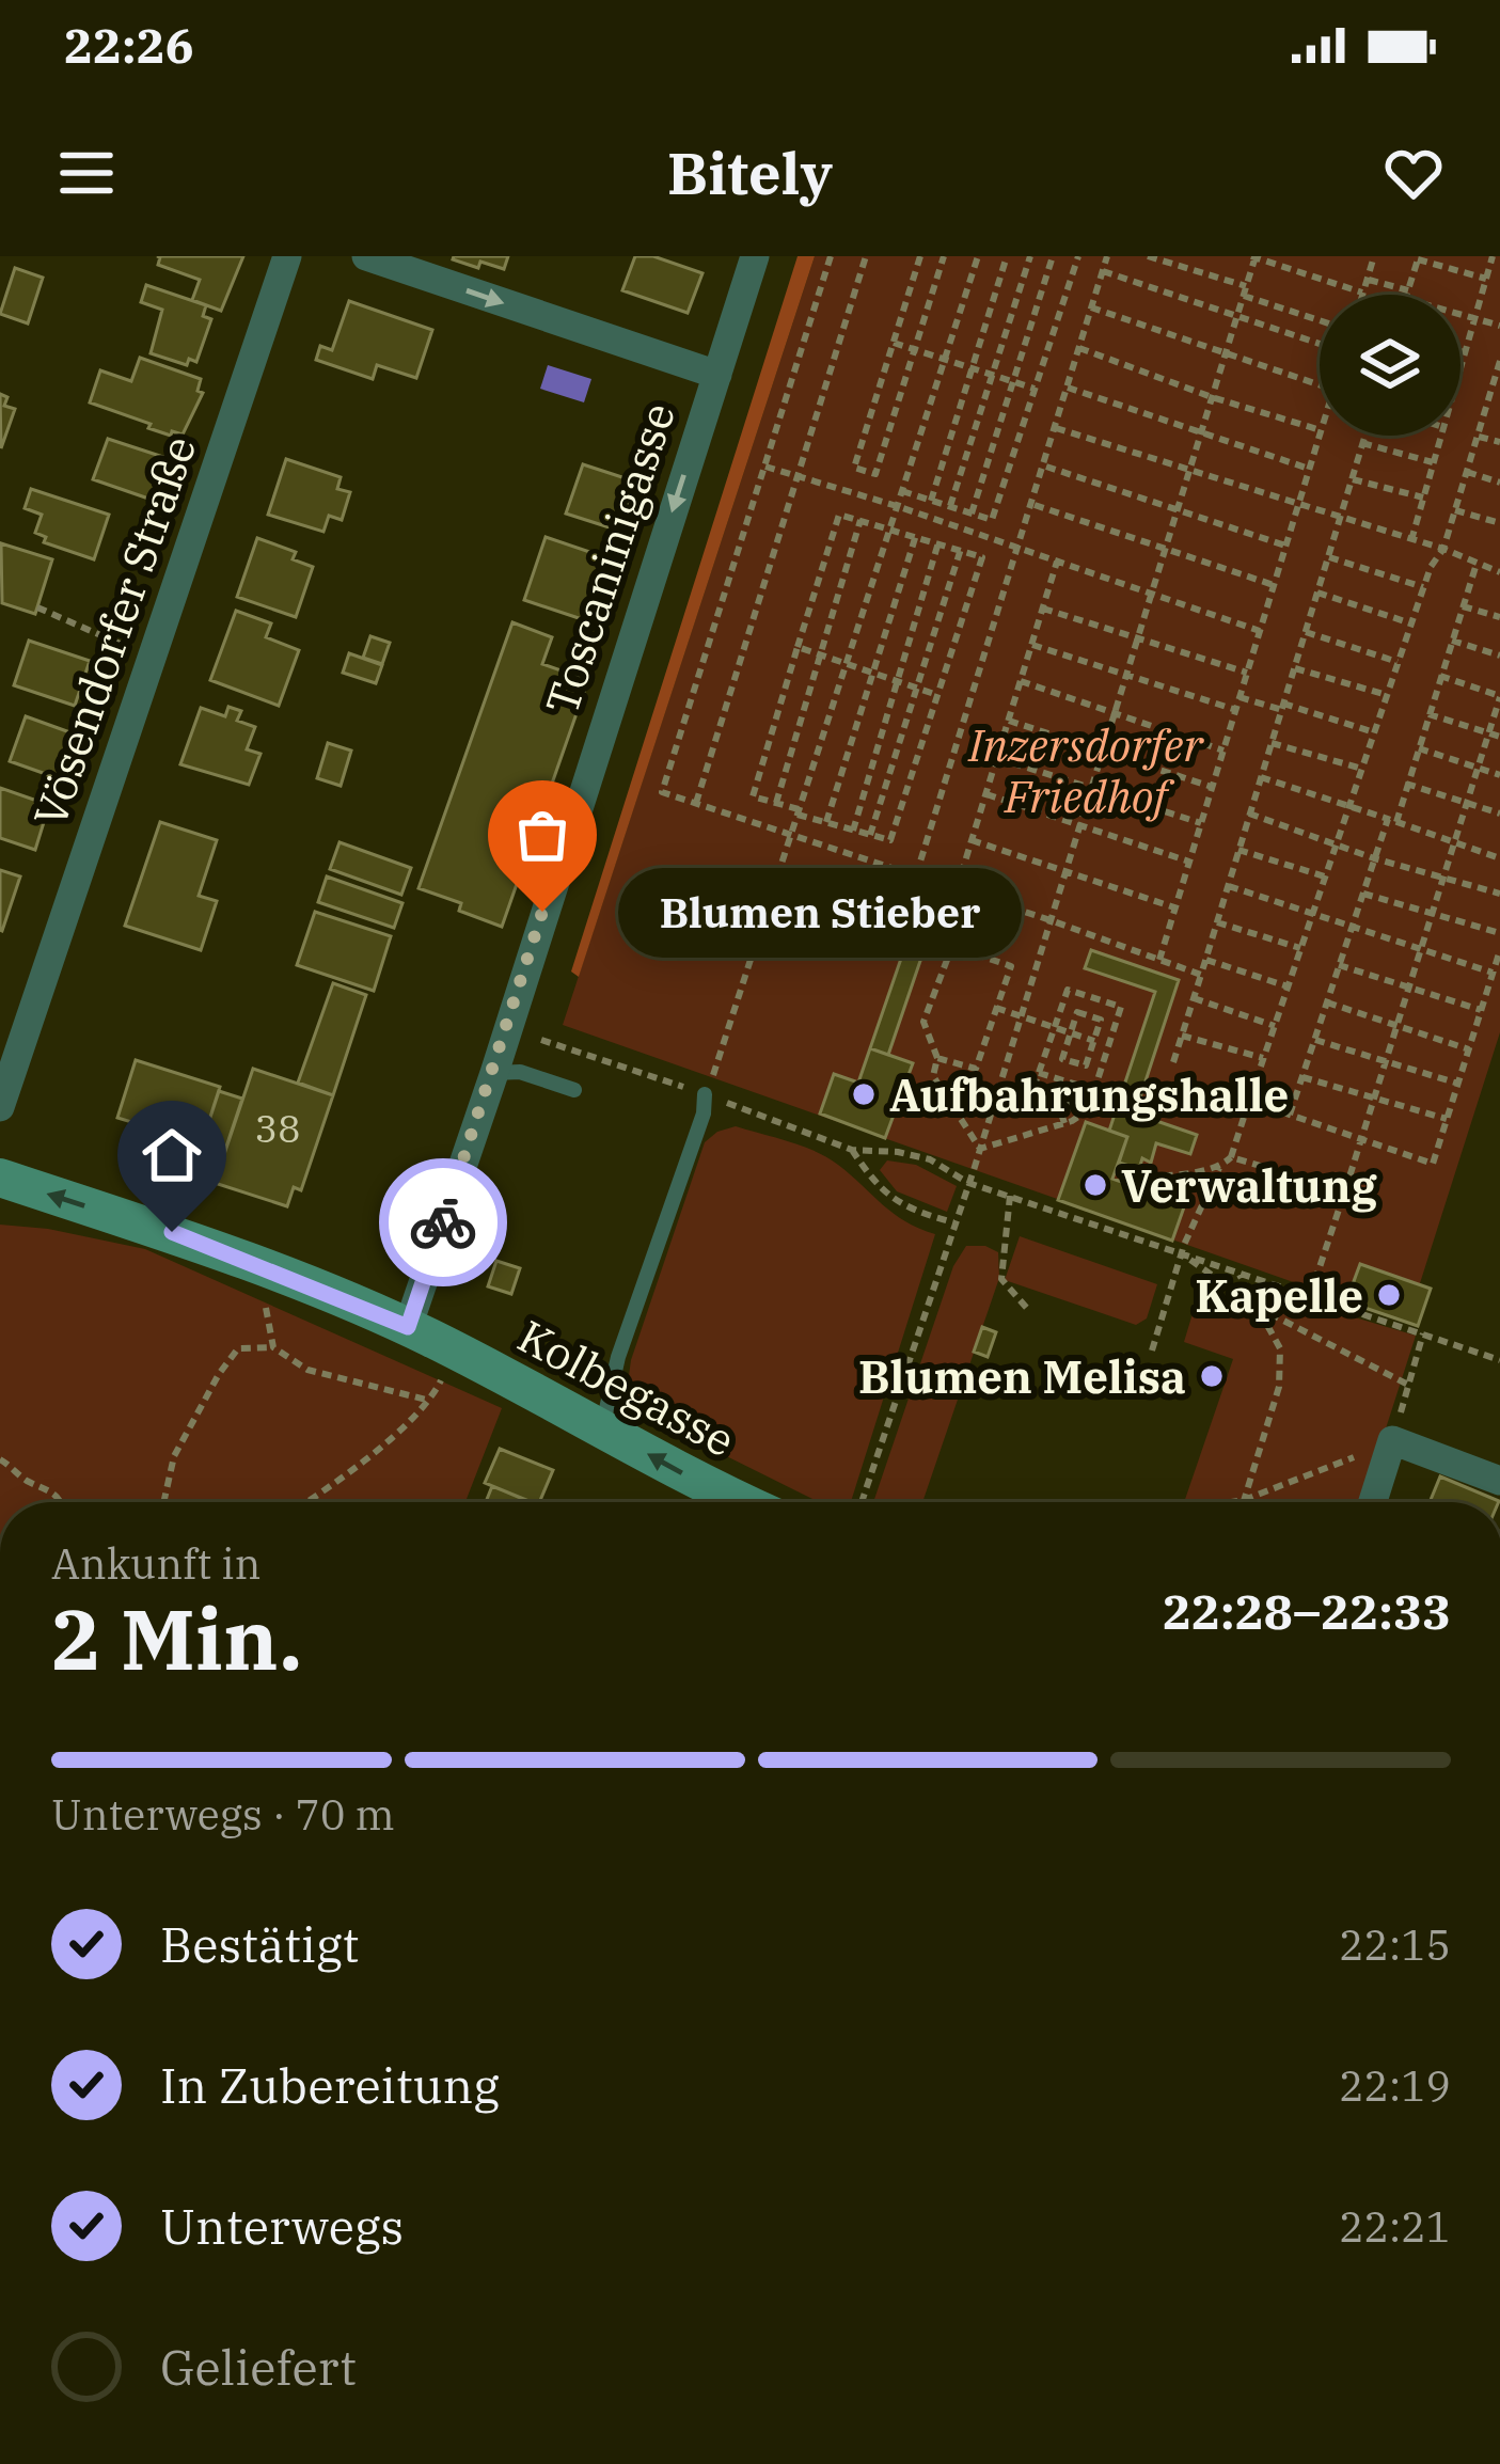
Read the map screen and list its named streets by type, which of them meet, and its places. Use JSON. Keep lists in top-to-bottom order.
{
  "streets": {
    "main road": ["Kolbegasse"],
    "street": ["Toscaninigasse", "Vösendorfer Straße"]
  },
  "crossings": [
    ["Toscaninigasse", "Kolbegasse"]
  ],
  "one_way": ["Toscaninigasse", "Kolbegasse"],
  "parks": ["Inzersdorfer Friedhof"],
  "places": [
    "Blumen Stieber",
    "Aufbahrungshalle",
    "Verwaltung",
    "Kapelle",
    "Blumen Melisa"
  ],
  "house_numbers": ["38"],
  "page": {
    "status": "22:26",
    "header": "Bitely",
    "bubble": "Blumen Stieber",
    "heading": ["2 Min.", "Ankunft in", "22:28–22:33"],
    "bar": "Unterwegs · 70 m",
    "list": [
      ["Bestätigt", "22:15"],
      ["In Zubereitung", "22:19"],
      ["Unterwegs", "22:21"],
      "Geliefert"
    ]
  }
}
